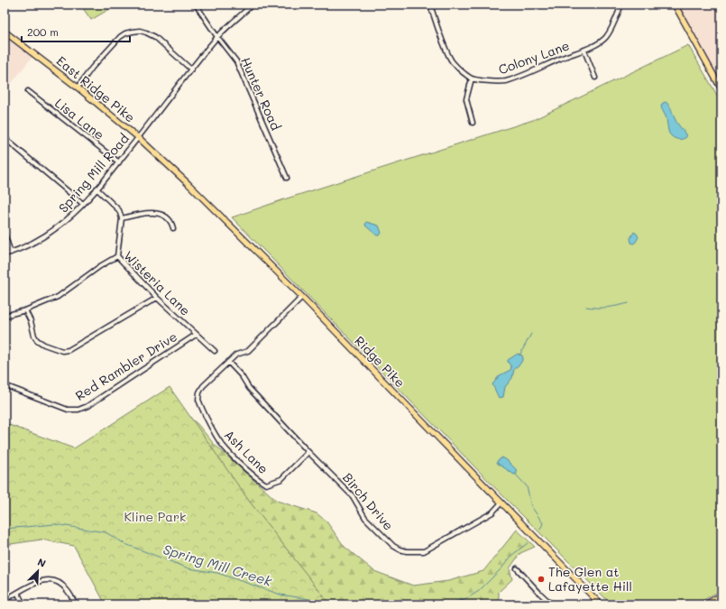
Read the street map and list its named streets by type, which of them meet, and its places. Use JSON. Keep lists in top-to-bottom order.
{
  "streets": {
    "main road": ["East Ridge Pike", "Ridge Pike"],
    "street": [
      "Colony Lane",
      "Hunter Road",
      "Lisa Lane",
      "Spring Mill Road",
      "Wisteria Lane",
      "Red Rambler Drive",
      "Ash Lane",
      "Birch Drive"
    ]
  },
  "crossings": [
    ["East Ridge Pike", "Spring Mill Road"],
    ["East Ridge Pike", "Ridge Pike"],
    ["Hunter Road", "Spring Mill Road"],
    ["Lisa Lane", "Spring Mill Road"],
    ["Spring Mill Road", "Ridge Pike"],
    ["Wisteria Lane", "Red Rambler Drive"],
    ["Ridge Pike", "Ash Lane"],
    ["Ridge Pike", "Birch Drive"],
    ["Ash Lane", "Birch Drive"]
  ],
  "water": ["Spring Mill Creek"],
  "parks": ["Kline Park"],
  "places": ["The Glen at Lafayette Hill"],
  "scale_bar": "200 m",
  "north": "top right"
}
